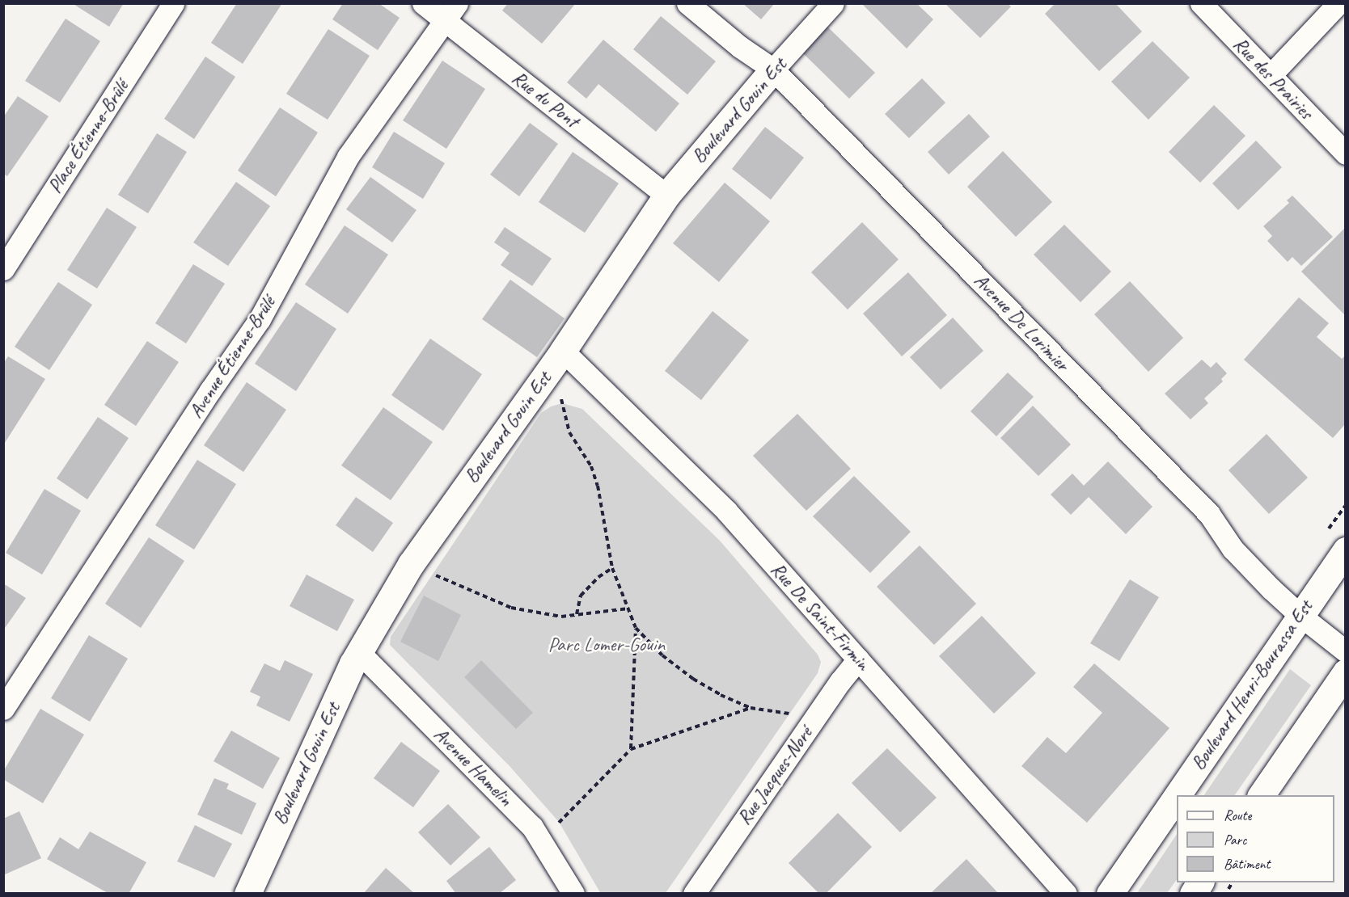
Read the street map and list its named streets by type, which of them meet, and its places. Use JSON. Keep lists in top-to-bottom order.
{
  "streets": {
    "street": [
      "Rue des Prairies",
      "Rue du Pont",
      "Boulevard Gouin Est",
      "Place Étienne-Brûlé",
      "Avenue De Lorimier",
      "Avenue Étienne-Brûlé",
      "Rue De Saint-Firmin",
      "Boulevard Henri-Bourassa Est",
      "Avenue Hamelin",
      "Rue Jacques-Noré"
    ]
  },
  "crossings": [
    ["Rue du Pont", "Boulevard Gouin Est"],
    ["Rue du Pont", "Avenue Étienne-Brûlé"],
    ["Boulevard Gouin Est", "Avenue De Lorimier"],
    ["Boulevard Gouin Est", "Rue De Saint-Firmin"],
    ["Boulevard Gouin Est", "Avenue Hamelin"],
    ["Avenue De Lorimier", "Boulevard Henri-Bourassa Est"],
    ["Rue De Saint-Firmin", "Rue Jacques-Noré"]
  ],
  "parks": ["Parc Lomer-Gouin"],
  "legend": ["Route", "Parc", "Bâtiment"]
}
